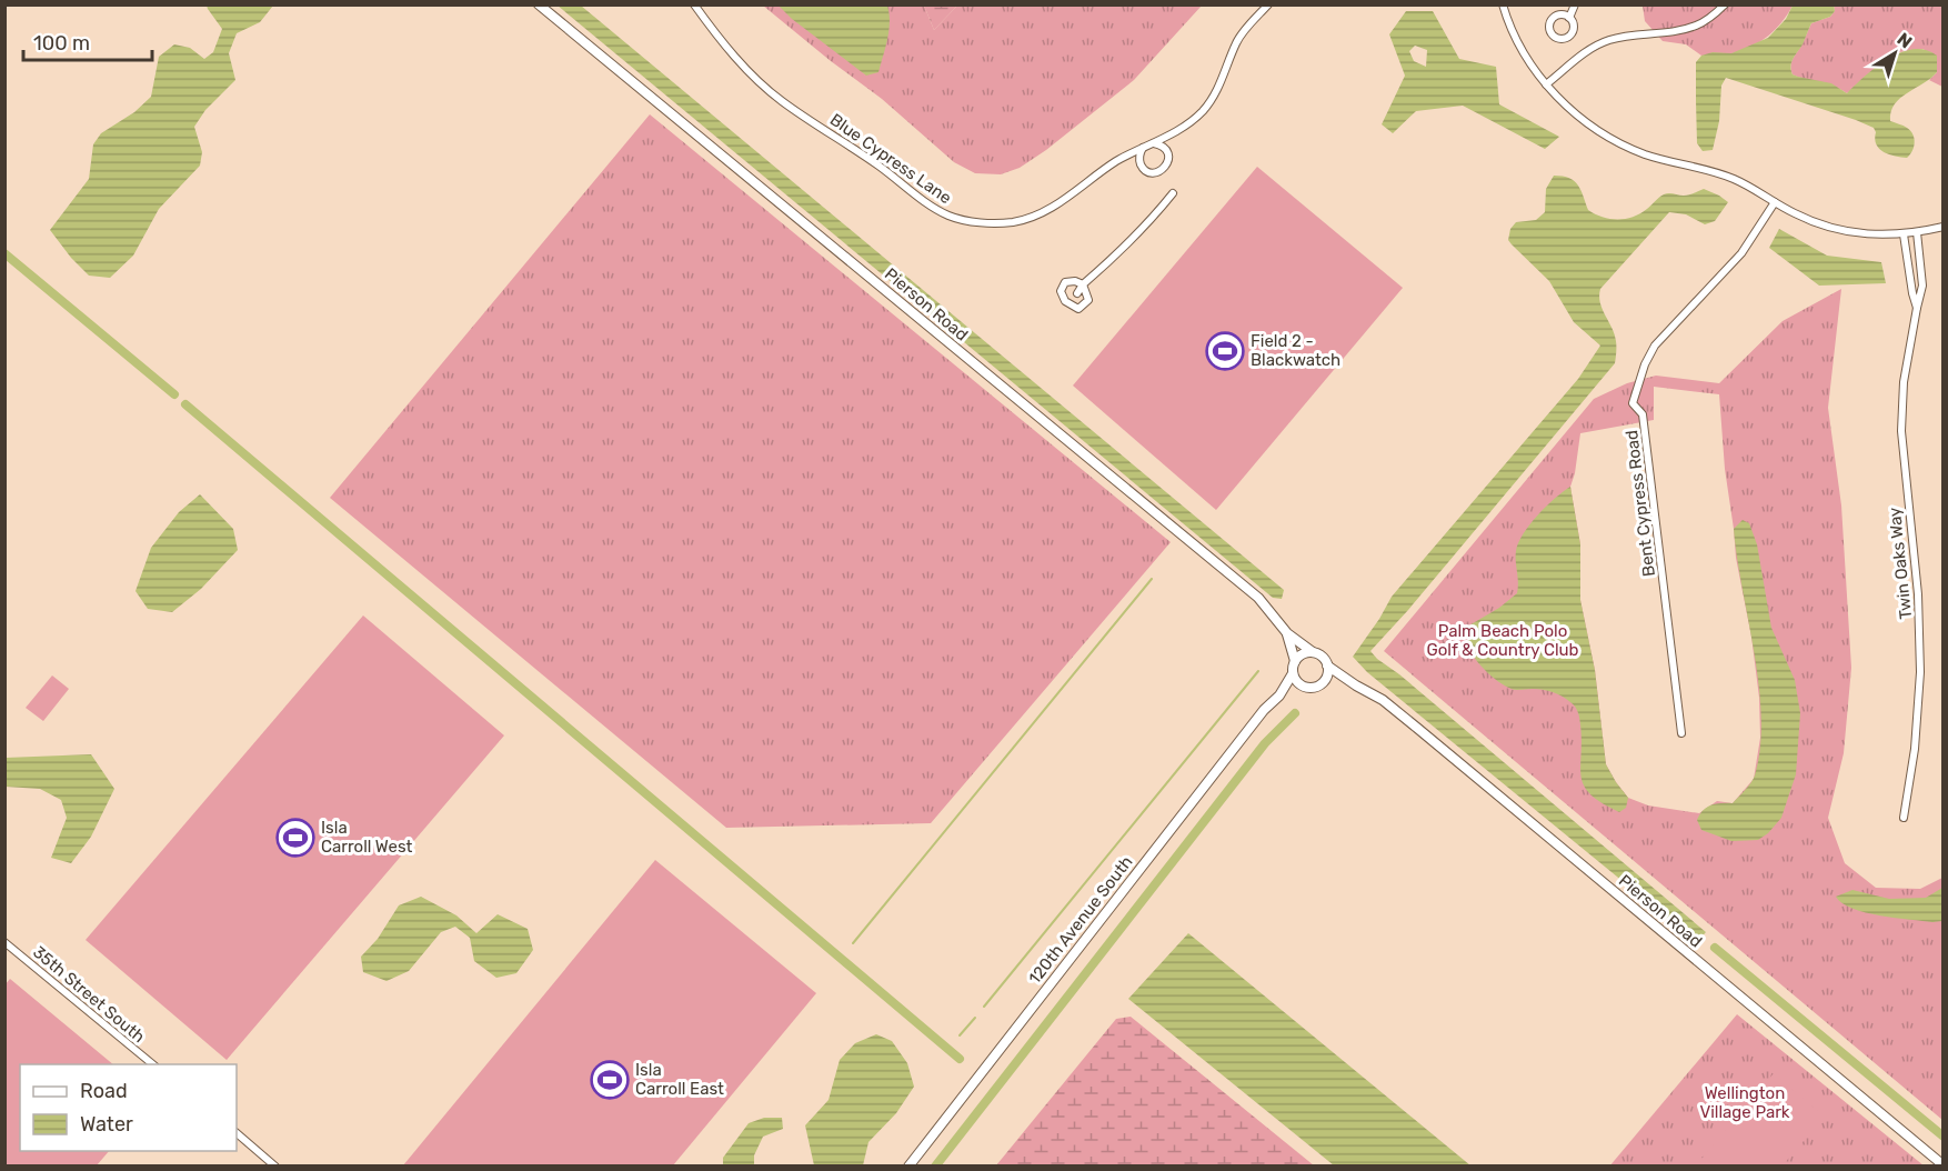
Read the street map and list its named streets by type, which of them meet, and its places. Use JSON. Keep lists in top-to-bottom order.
{
  "streets": {
    "street": [
      "Blue Cypress Lane",
      "Pierson Road",
      "Bent Cypress Road",
      "Twin Oaks Way",
      "120th Avenue South",
      "35th Street South"
    ]
  },
  "crossings": [
    ["Pierson Road", "120th Avenue South"]
  ],
  "parks": ["Palm Beach Polo Golf & Country Club", "Wellington Village Park"],
  "places": {
    "sports": ["Field 2 - Blackwatch", "Isla Carroll West", "Isla Carroll East"]
  },
  "legend": ["Road", "Water"],
  "scale_bar": "100 m",
  "north": "top right"
}
